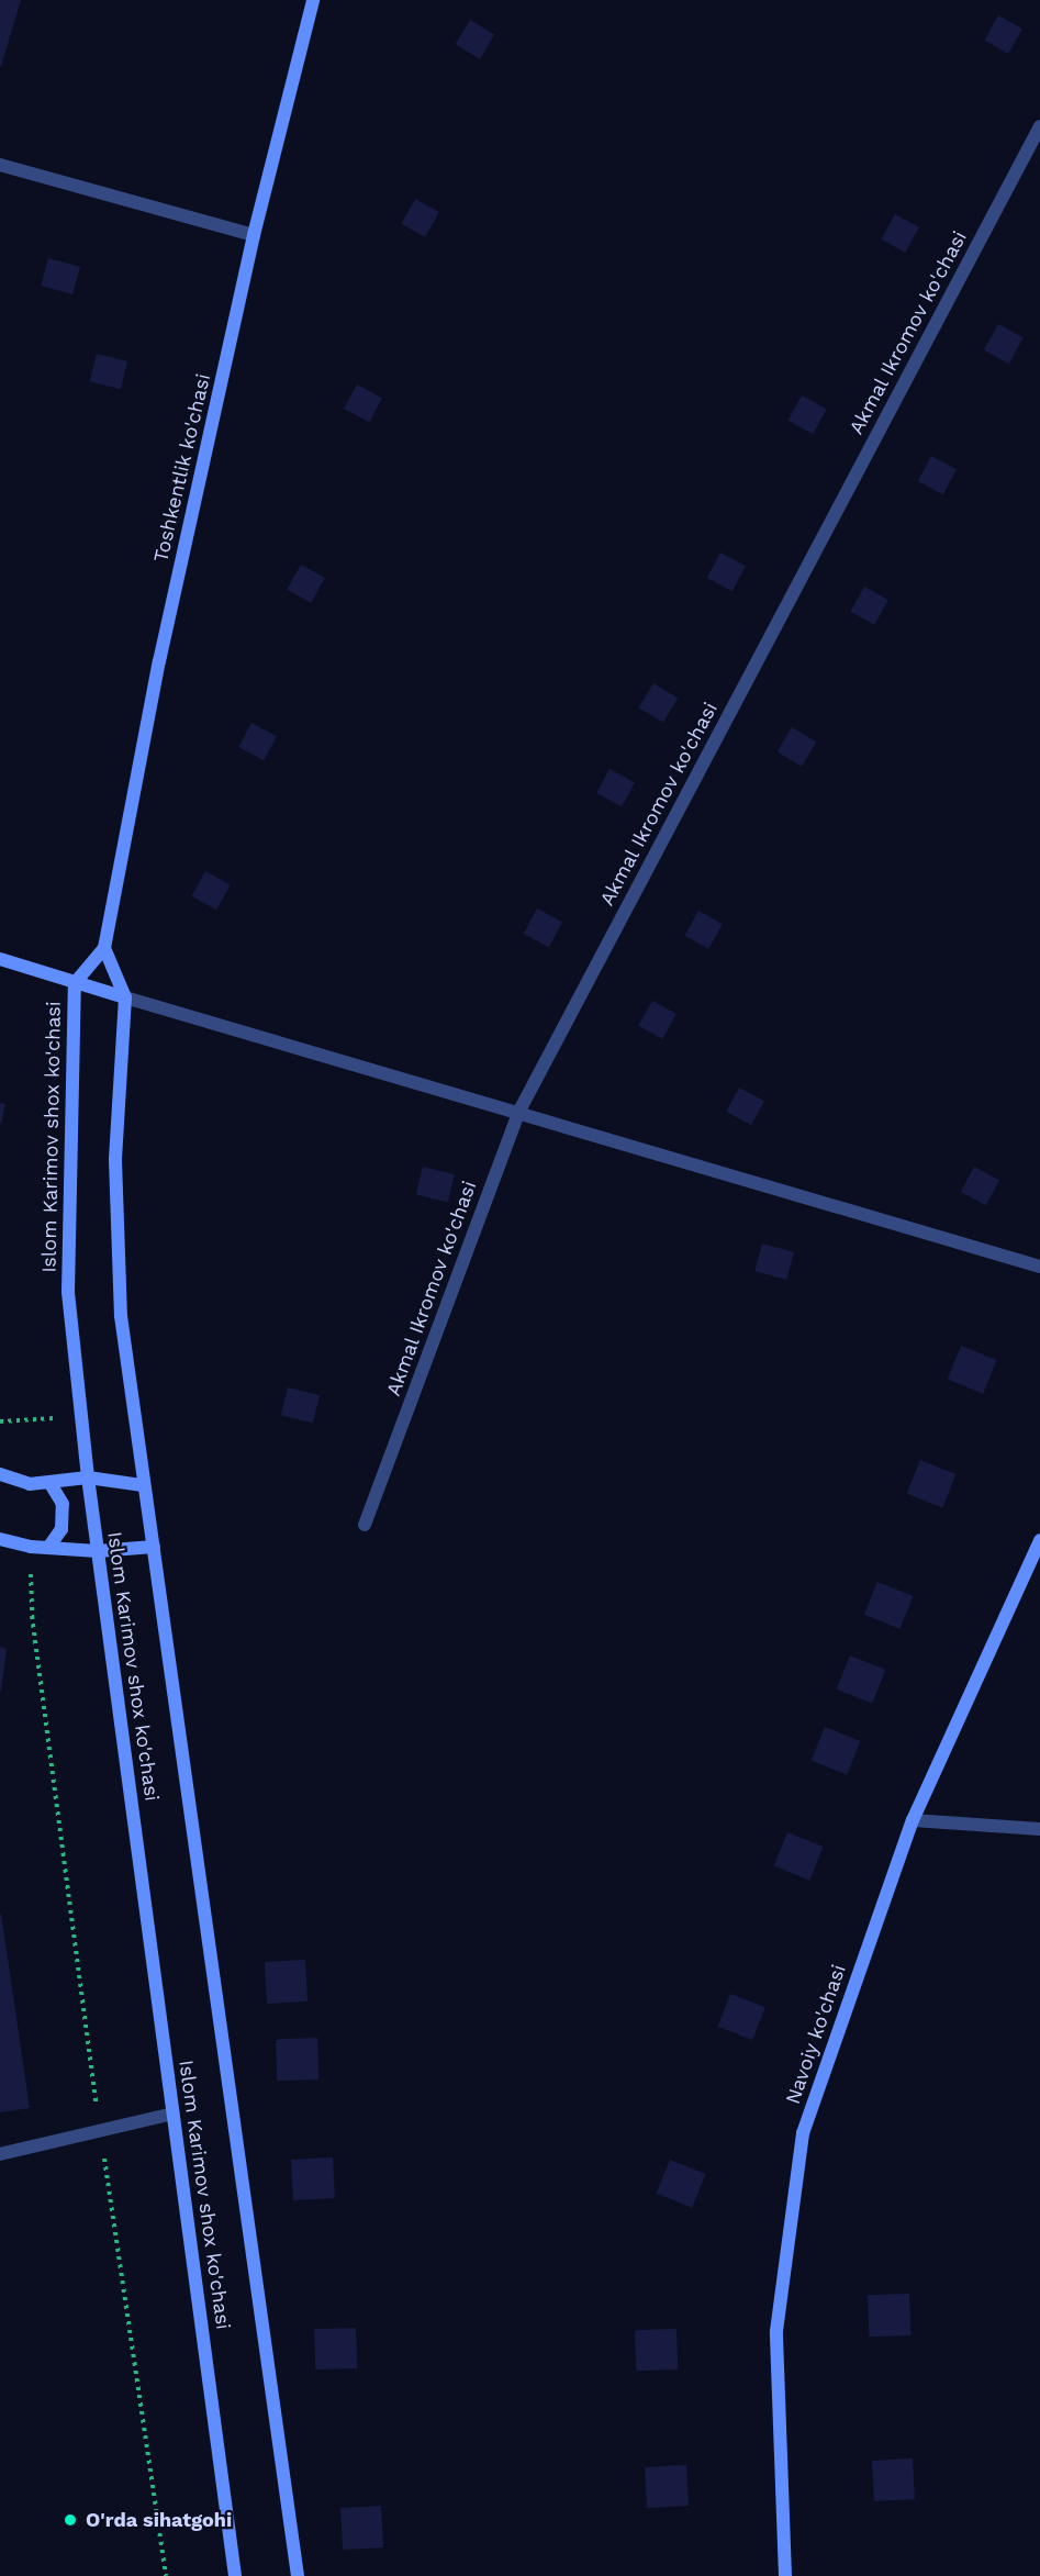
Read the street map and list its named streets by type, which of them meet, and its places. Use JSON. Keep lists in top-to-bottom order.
{
  "streets": {
    "main road": ["Toshkentlik ko'chasi", "Islom Karimov shox ko'chasi", "Navoiy ko'chasi"],
    "street": ["Akmal Ikromov ko'chasi"]
  },
  "crossings": [
    ["Toshkentlik ko'chasi", "Islom Karimov shox ko'chasi"]
  ],
  "places": ["O'rda sihatgohi"]
}
